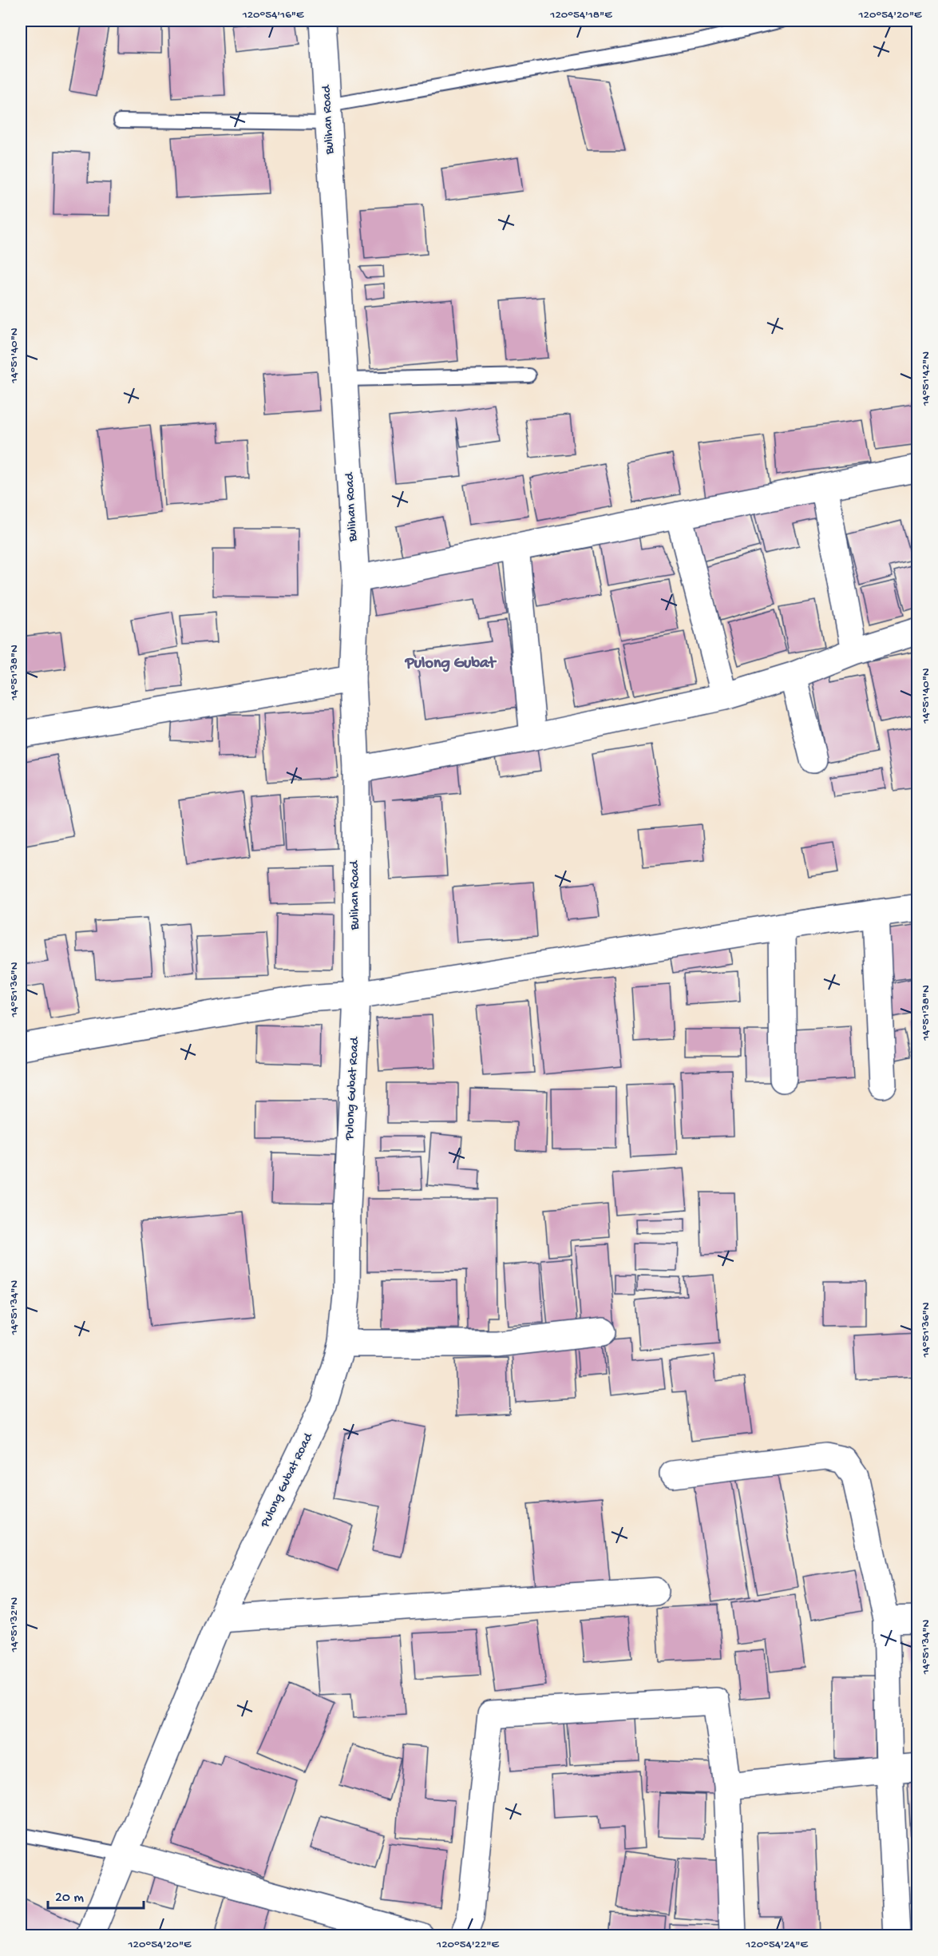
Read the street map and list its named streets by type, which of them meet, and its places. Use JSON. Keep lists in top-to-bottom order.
{
  "streets": {
    "street": ["Bulihan Road", "Pulong Gubat Road"]
  },
  "crossings": [
    ["Bulihan Road", "Pulong Gubat Road"]
  ],
  "districts": ["Pulong Gubat"],
  "scale_bar": "20 m",
  "coordinates": [
    "120°54'16\"E",
    "120°54'18\"E",
    "120°54'20\"E",
    "14°51'40\"N",
    "14°51'42\"N",
    "14°51'38\"N",
    "14°51'36\"N",
    "14°51'34\"N",
    "14°51'32\"N",
    "120°54'22\"E",
    "120°54'24\"E"
  ]
}
